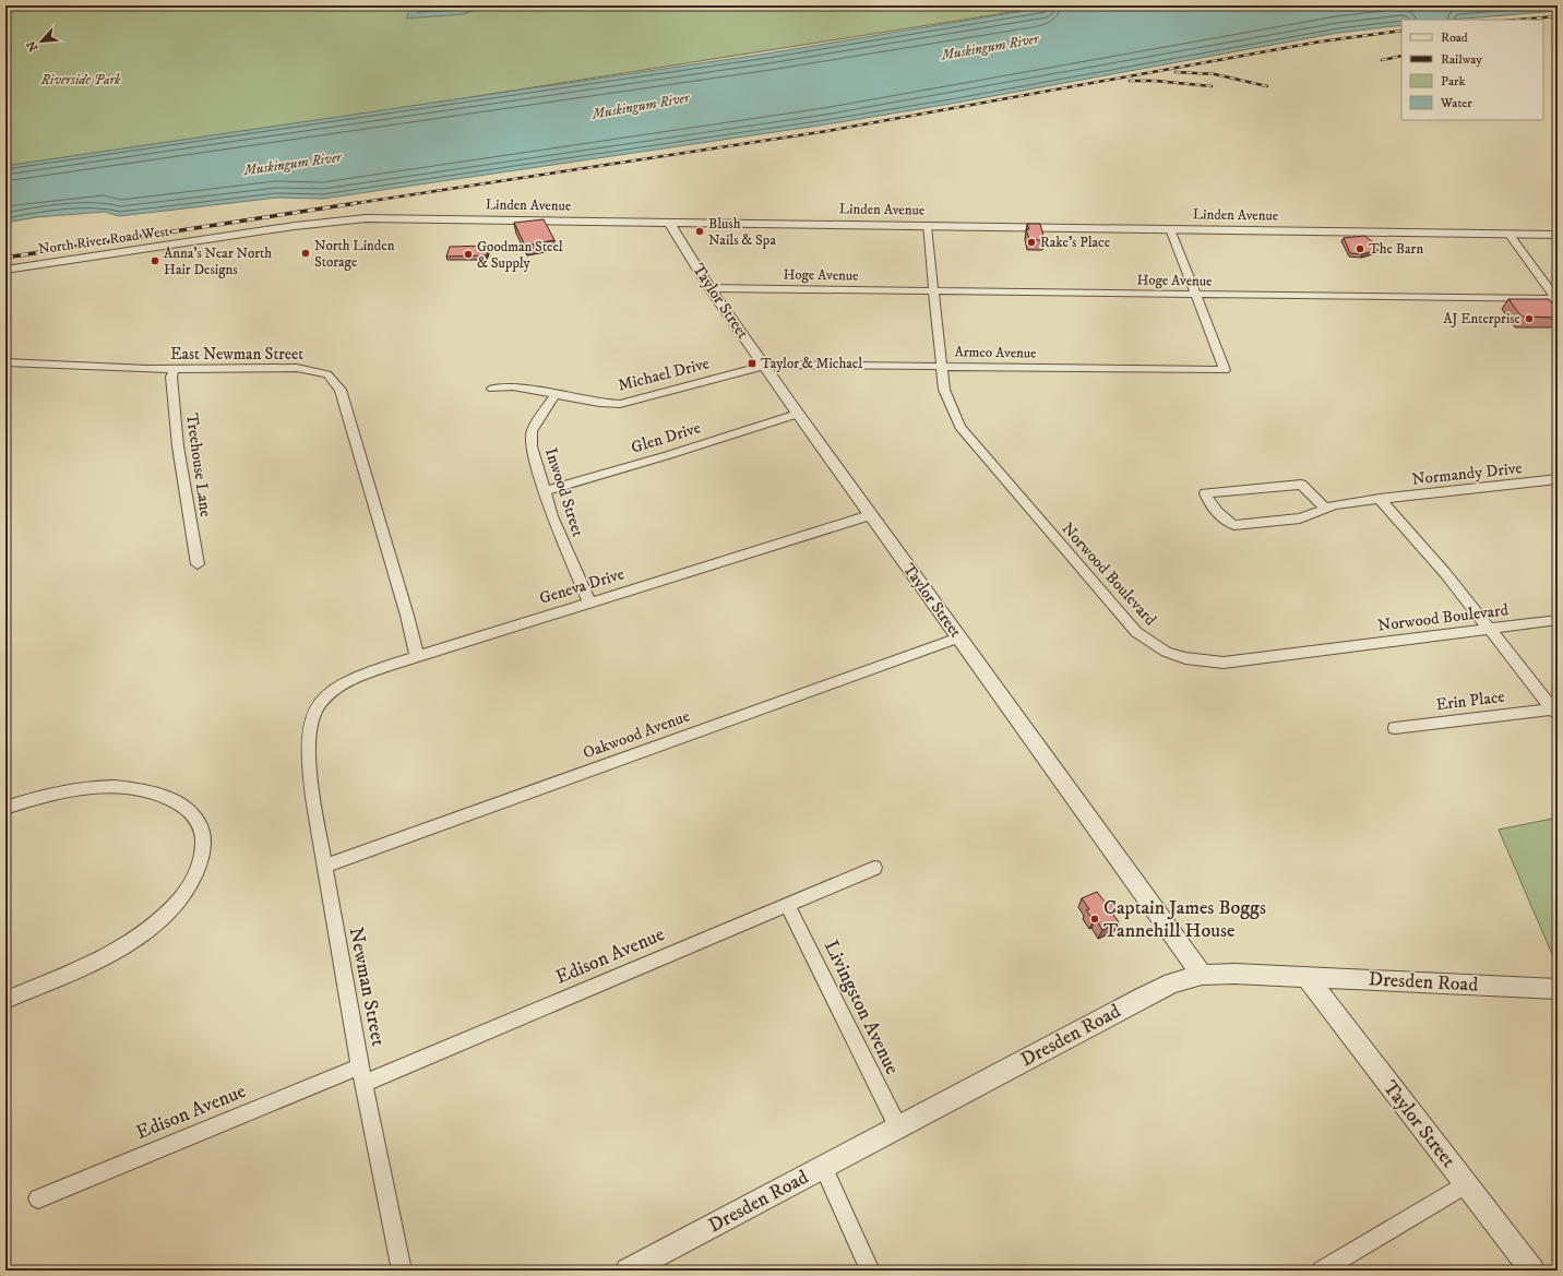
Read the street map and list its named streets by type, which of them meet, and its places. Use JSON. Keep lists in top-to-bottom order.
{
  "streets": {
    "street": [
      "Linden Avenue",
      "North River Road West",
      "Hoge Avenue",
      "Taylor Street",
      "Armco Avenue",
      "East Newman Street",
      "Michael Drive",
      "Glen Drive",
      "Treehouse Lane",
      "Normandy Drive",
      "Inwood Street",
      "Norwood Boulevard",
      "Geneva Drive",
      "Erin Place",
      "Oakwood Avenue",
      "Edison Avenue",
      "Dresden Road",
      "Newman Street",
      "Livingston Avenue"
    ]
  },
  "crossings": [
    ["Linden Avenue", "North River Road West"],
    ["Linden Avenue", "Hoge Avenue"],
    ["Linden Avenue", "Taylor Street"],
    ["Linden Avenue", "Norwood Boulevard"],
    ["Hoge Avenue", "Taylor Street"],
    ["Hoge Avenue", "Armco Avenue"],
    ["Hoge Avenue", "Norwood Boulevard"],
    ["Taylor Street", "Armco Avenue"],
    ["Taylor Street", "Michael Drive"],
    ["Taylor Street", "Glen Drive"],
    ["Taylor Street", "Geneva Drive"],
    ["Taylor Street", "Oakwood Avenue"],
    ["Taylor Street", "Dresden Road"],
    ["Armco Avenue", "Michael Drive"],
    ["Armco Avenue", "Norwood Boulevard"],
    ["East Newman Street", "Treehouse Lane"],
    ["East Newman Street", "Geneva Drive"],
    ["Michael Drive", "Inwood Street"],
    ["Glen Drive", "Inwood Street"],
    ["Inwood Street", "Geneva Drive"],
    ["Geneva Drive", "Newman Street"],
    ["Oakwood Avenue", "Newman Street"],
    ["Edison Avenue", "Newman Street"],
    ["Edison Avenue", "Livingston Avenue"],
    ["Dresden Road", "Livingston Avenue"]
  ],
  "water": ["Muskingum River"],
  "parks": ["Riverside Park"],
  "places": {
    "other": [
      "Blush Nails & Spa",
      "Rake's Place",
      "The Barn",
      "North Linden Storage",
      "Goodman Steel & Supply",
      "Anna's Near North Hair Designs",
      "AJ Enterprise",
      "Captain James Boggs Tannehill House"
    ],
    "transit": ["Taylor & Michael"]
  },
  "legend": [
    "Road",
    "Railway",
    "Park",
    "Water"
  ],
  "north": "bottom left"
}
